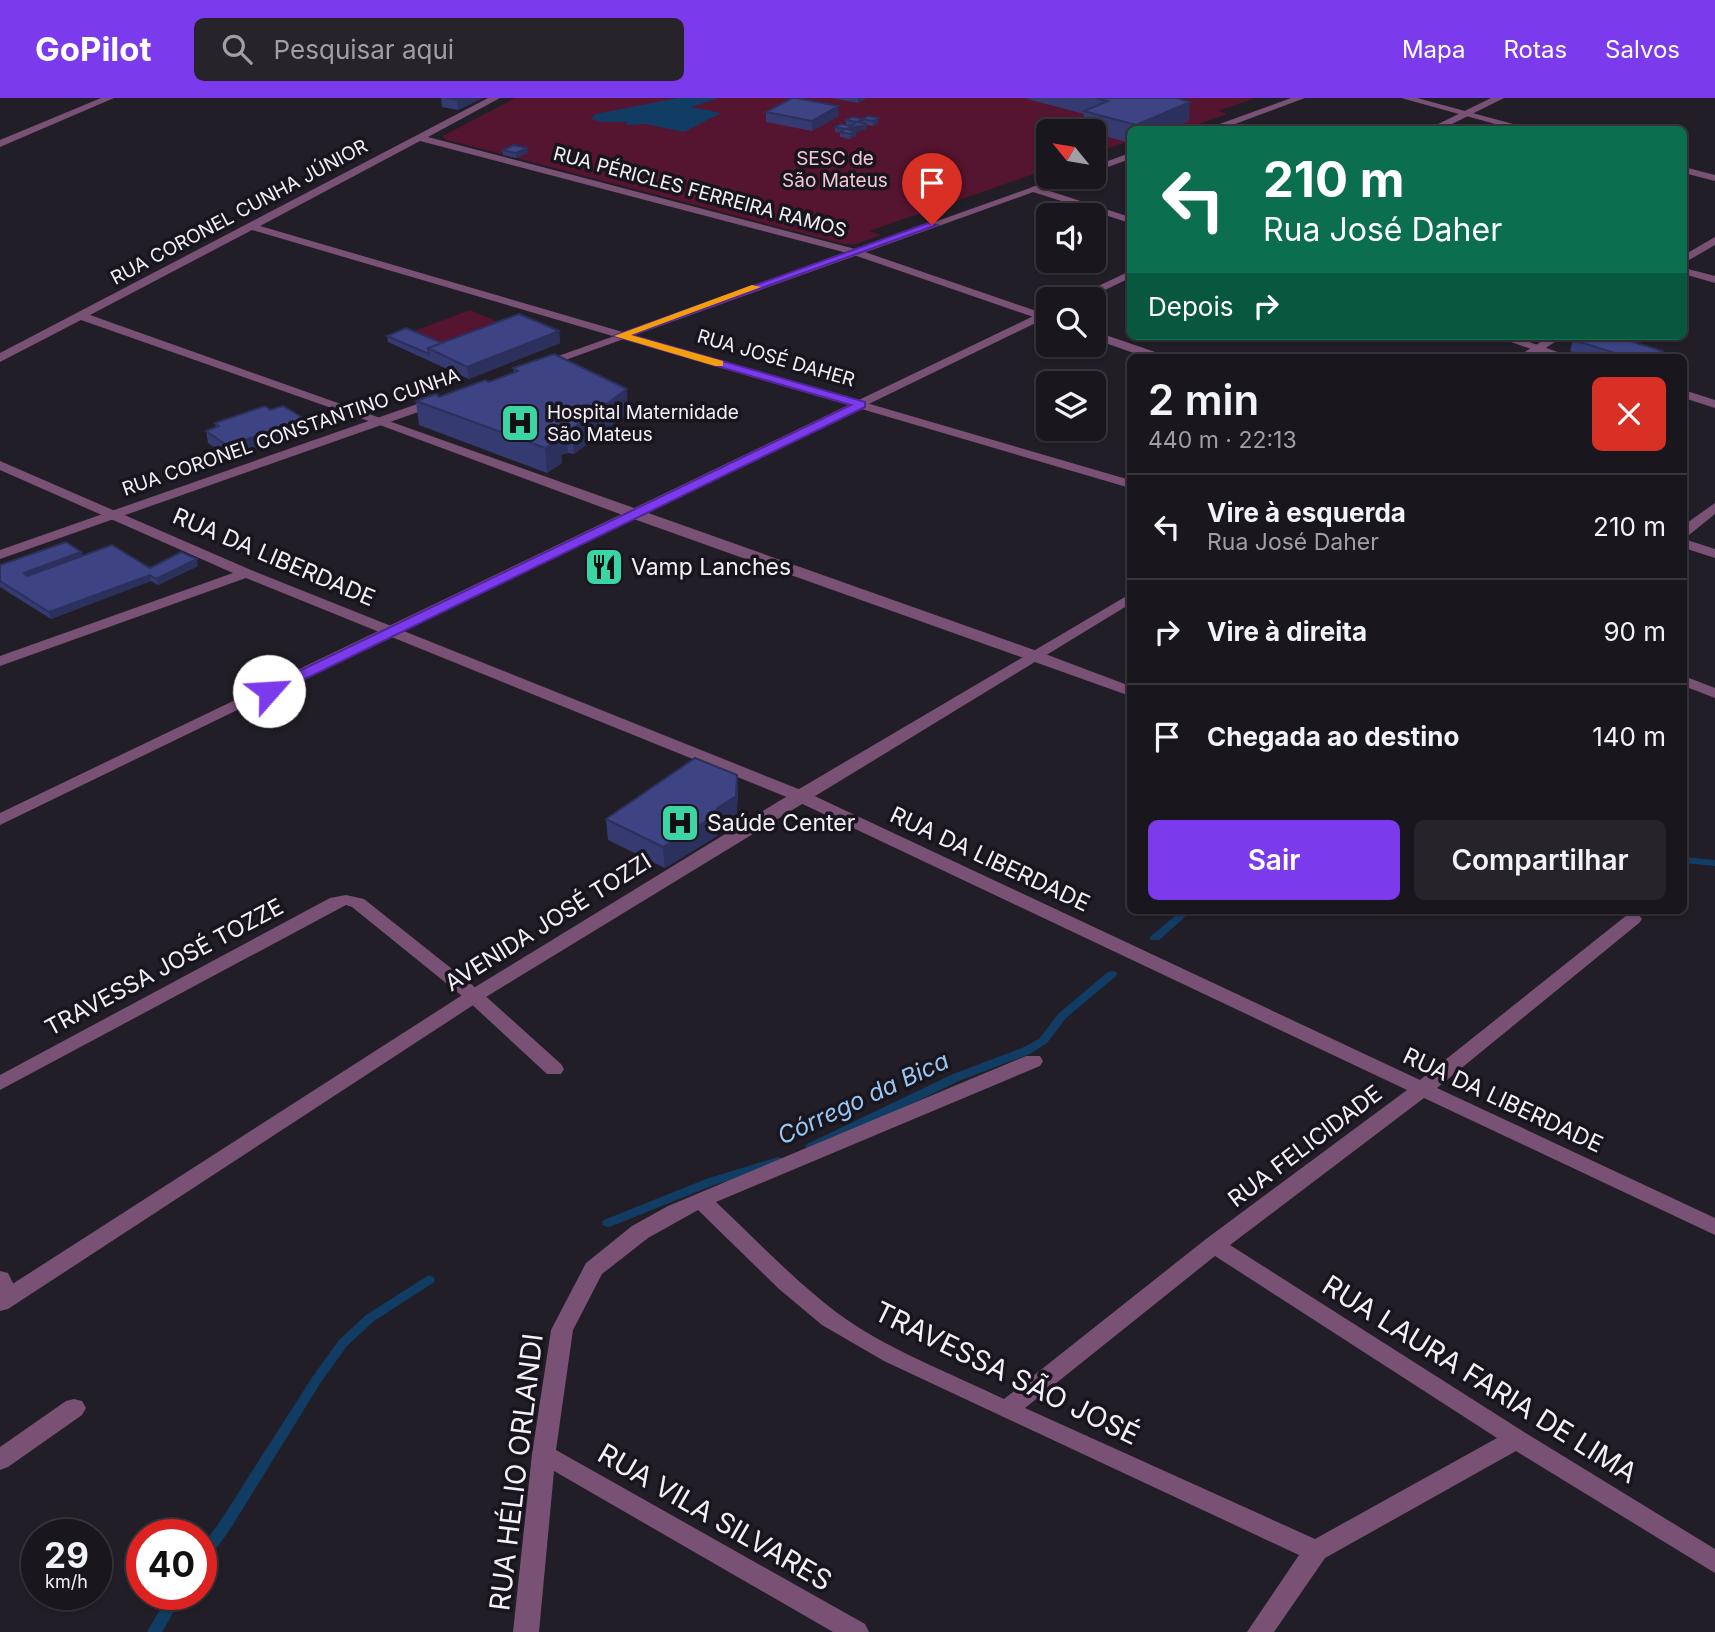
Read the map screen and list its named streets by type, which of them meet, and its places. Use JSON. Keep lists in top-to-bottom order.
{
  "streets": {
    "street": [
      "RUA PÉRICLES FERREIRA RAMOS",
      "RUA CORONEL CUNHA JÚNIOR",
      "RUA JOSÉ DAHER",
      "RUA CORONEL CONSTANTINO CUNHA",
      "RUA DA LIBERDADE",
      "AVENIDA JOSÉ TOZZI",
      "TRAVESSA JOSÉ TOZZE",
      "RUA FELICIDADE",
      "TRAVESSA SÃO JOSÉ",
      "RUA LAURA FARIA DE LIMA",
      "RUA HÉLIO ORLANDI",
      "RUA VILA SILVARES"
    ]
  },
  "crossings": [
    ["RUA PÉRICLES FERREIRA RAMOS", "RUA CORONEL CUNHA JÚNIOR"],
    ["RUA CORONEL CUNHA JÚNIOR", "RUA JOSÉ DAHER"],
    ["RUA CORONEL CONSTANTINO CUNHA", "RUA DA LIBERDADE"],
    ["RUA DA LIBERDADE", "AVENIDA JOSÉ TOZZI"],
    ["RUA DA LIBERDADE", "RUA FELICIDADE"],
    ["AVENIDA JOSÉ TOZZI", "TRAVESSA JOSÉ TOZZE"],
    ["RUA FELICIDADE", "TRAVESSA SÃO JOSÉ"],
    ["RUA FELICIDADE", "RUA LAURA FARIA DE LIMA"],
    ["TRAVESSA SÃO JOSÉ", "RUA HÉLIO ORLANDI"],
    ["RUA HÉLIO ORLANDI", "RUA VILA SILVARES"]
  ],
  "water": ["Córrego da Bica"],
  "parks": ["SESC de São Mateus"],
  "places": {
    "hospital": ["Hospital Maternidade São Mateus", "Saúde Center"],
    "restaurant": ["Vamp Lanches"]
  },
  "north": "top left",
  "page": {
    "header": "GoPilot",
    "search": "Pesquisar aqui",
    "nav": ["Mapa", "Rotas", "Salvos"],
    "turn": ["210 m", "Rua José Daher"],
    "then": "Depois",
    "heading": ["2 min", "440 m · 22:13"],
    "list": [
      {
        "name": "Vire à esquerda",
        "note": "Rua José Daher",
        "value": "210 m"
      },
      {
        "name": "Vire à direita",
        "value": "90 m"
      },
      {
        "name": "Chegada ao destino",
        "value": "140 m"
      }
    ],
    "buttons": ["Sair", "Compartilhar"],
    "speed": "29 km/h",
    "limit": "40"
  }
}
